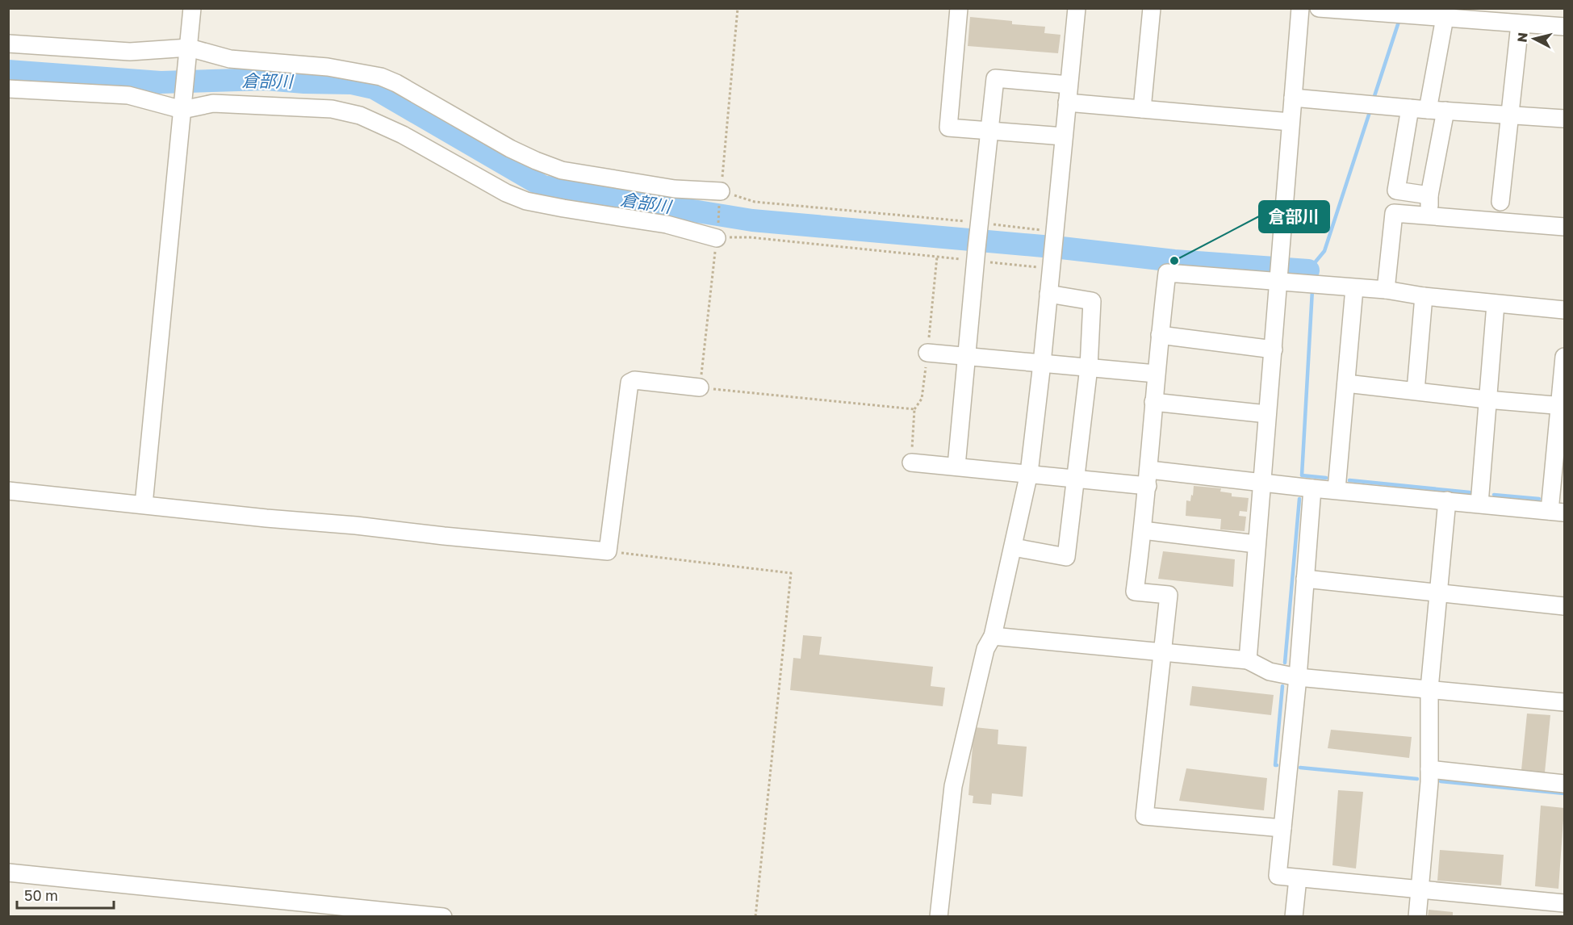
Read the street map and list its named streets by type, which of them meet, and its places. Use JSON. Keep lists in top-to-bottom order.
{
  "water": ["倉部川"],
  "places": ["倉部川"],
  "scale_bar": "50 m",
  "north": "left"
}
